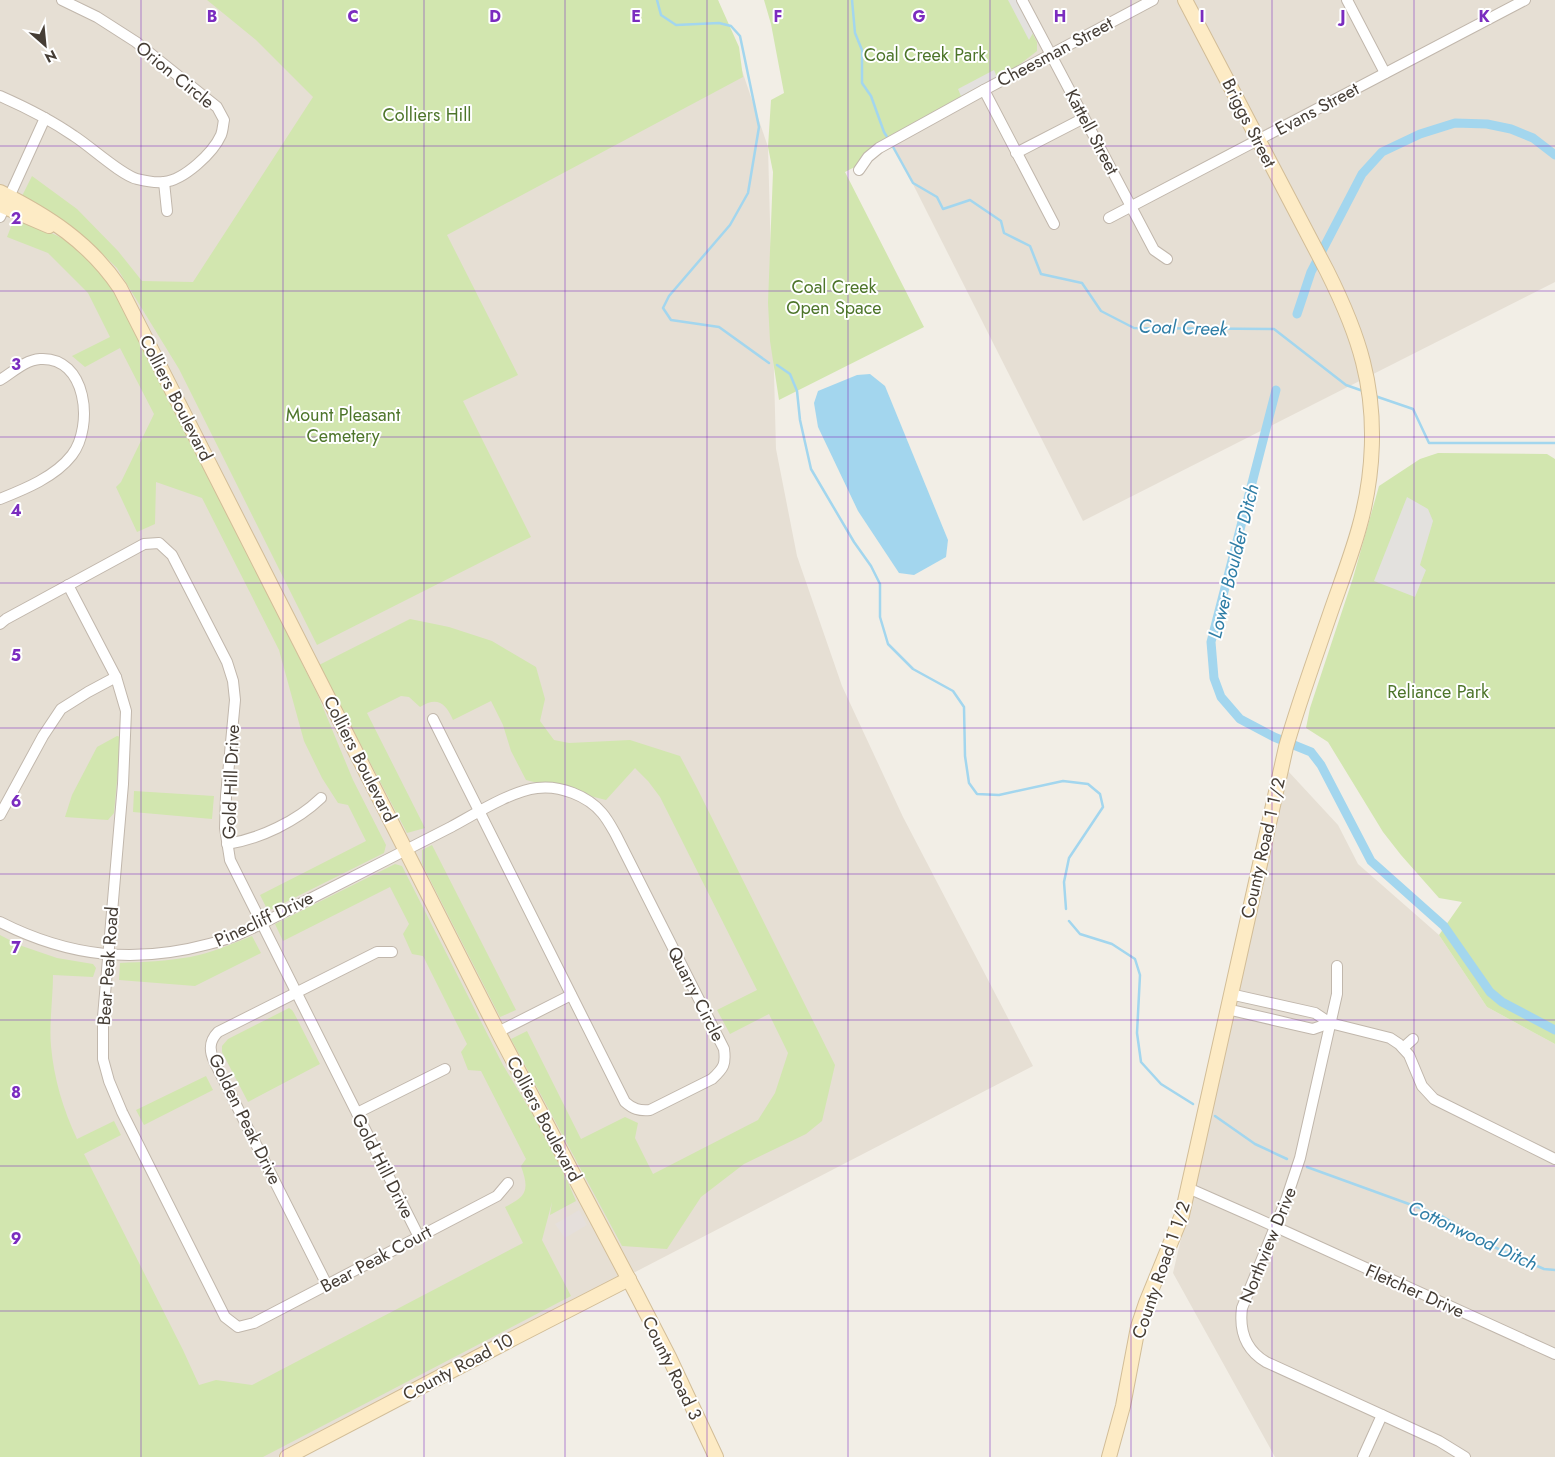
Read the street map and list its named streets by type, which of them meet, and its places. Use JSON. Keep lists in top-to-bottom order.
{
  "streets": {
    "street": [
      "Cheesman Street",
      "Orion Circle",
      "Evans Street",
      "Briggs Street",
      "Kattell Street",
      "Colliers Boulevard",
      "Gold Hill Drive",
      "County Road 1 1/2",
      "Pinecliff Drive",
      "Bear Peak Road",
      "Quarry Circle",
      "Golden Peak Drive",
      "Northview Drive",
      "Bear Peak Court",
      "Fletcher Drive",
      "County Road 10",
      "County Road 3"
    ]
  },
  "crossings": [
    ["Cheesman Street", "Kattell Street"],
    ["Evans Street", "Briggs Street"],
    ["Evans Street", "Kattell Street"],
    ["Briggs Street", "County Road 1 1/2"],
    ["Colliers Boulevard", "Pinecliff Drive"],
    ["Colliers Boulevard", "Quarry Circle"],
    ["Colliers Boulevard", "County Road 10"],
    ["Colliers Boulevard", "County Road 3"],
    ["Gold Hill Drive", "Pinecliff Drive"],
    ["Gold Hill Drive", "Bear Peak Road"],
    ["Gold Hill Drive", "Golden Peak Drive"],
    ["Gold Hill Drive", "Bear Peak Court"],
    ["County Road 1 1/2", "Fletcher Drive"],
    ["Pinecliff Drive", "Bear Peak Road"],
    ["Pinecliff Drive", "Quarry Circle"],
    ["Bear Peak Road", "Bear Peak Court"],
    ["Golden Peak Drive", "Bear Peak Court"],
    ["Northview Drive", "Fletcher Drive"],
    ["County Road 10", "County Road 3"]
  ],
  "water": ["Coal Creek", "Lower Boulder Ditch", "Cottonwood Ditch"],
  "parks": [
    "Coal Creek Park",
    "Colliers Hill",
    "Coal Creek Open Space",
    "Mount Pleasant Cemetery",
    "Reliance Park"
  ],
  "north": "bottom right",
  "grid": {
    "columns": [
      "B",
      "C",
      "D",
      "E",
      "F",
      "G",
      "H",
      "I",
      "J",
      "K"
    ],
    "rows": [
      "2",
      "3",
      "4",
      "5",
      "6",
      "7",
      "8",
      "9"
    ]
  }
}
